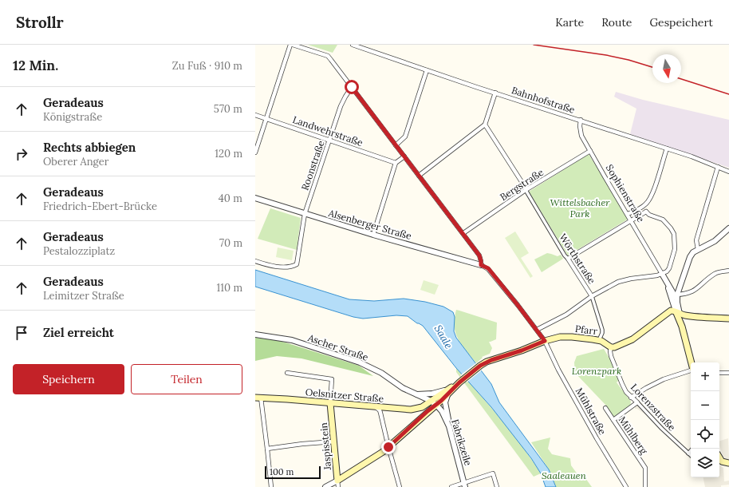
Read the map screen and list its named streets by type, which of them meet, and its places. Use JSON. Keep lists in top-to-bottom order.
{
  "streets": {
    "main road": [
      "Sophienstraße",
      "Pfarr",
      "Oelsnitzer Straße",
      "Jaspisstein"
    ],
    "street": [
      "Bahnhofstraße",
      "Landwehrstraße",
      "Roonstraße",
      "Bergstraße",
      "Alsenberger Straße",
      "Wörthstraße",
      "Ascher Straße",
      "Lorenzstraße",
      "Mühlstraße",
      "Mühlberg",
      "Fabrikzeile"
    ]
  },
  "crossings": [
    ["Bahnhofstraße", "Sophienstraße"],
    ["Landwehrstraße", "Roonstraße"],
    ["Roonstraße", "Alsenberger Straße"],
    ["Bergstraße", "Sophienstraße"],
    ["Bergstraße", "Wörthstraße"],
    ["Alsenberger Straße", "Mühlstraße"],
    ["Wörthstraße", "Pfarr"],
    ["Pfarr", "Ascher Straße"],
    ["Pfarr", "Oelsnitzer Straße"],
    ["Pfarr", "Lorenzstraße"],
    ["Pfarr", "Mühlstraße"],
    ["Ascher Straße", "Oelsnitzer Straße"],
    ["Ascher Straße", "Fabrikzeile"],
    ["Oelsnitzer Straße", "Fabrikzeile"],
    ["Oelsnitzer Straße", "Jaspisstein"]
  ],
  "water": ["Saale"],
  "parks": ["Wittelsbacher Park", "Lorenzpark", "Saaleauen"],
  "scale_bar": "100 m",
  "north": "bottom",
  "page": {
    "header": "Strollr",
    "nav": ["Karte", "Route", "Gespeichert"],
    "heading": ["12 Min.", "Zu Fuß · 910 m"],
    "list": [
      ["Geradeaus", "Königstraße", "570 m"],
      ["Rechts abbiegen", "Oberer Anger", "120 m"],
      ["Geradeaus", "Friedrich-Ebert-Brücke", "40 m"],
      ["Geradeaus", "Pestalozziplatz", "70 m"],
      ["Geradeaus", "Leimitzer Straße", "110 m"],
      "Ziel erreicht"
    ],
    "buttons": ["Speichern", "Teilen"],
    "map_buttons": ["+", "−"],
    "scale": "100 m"
  }
}
